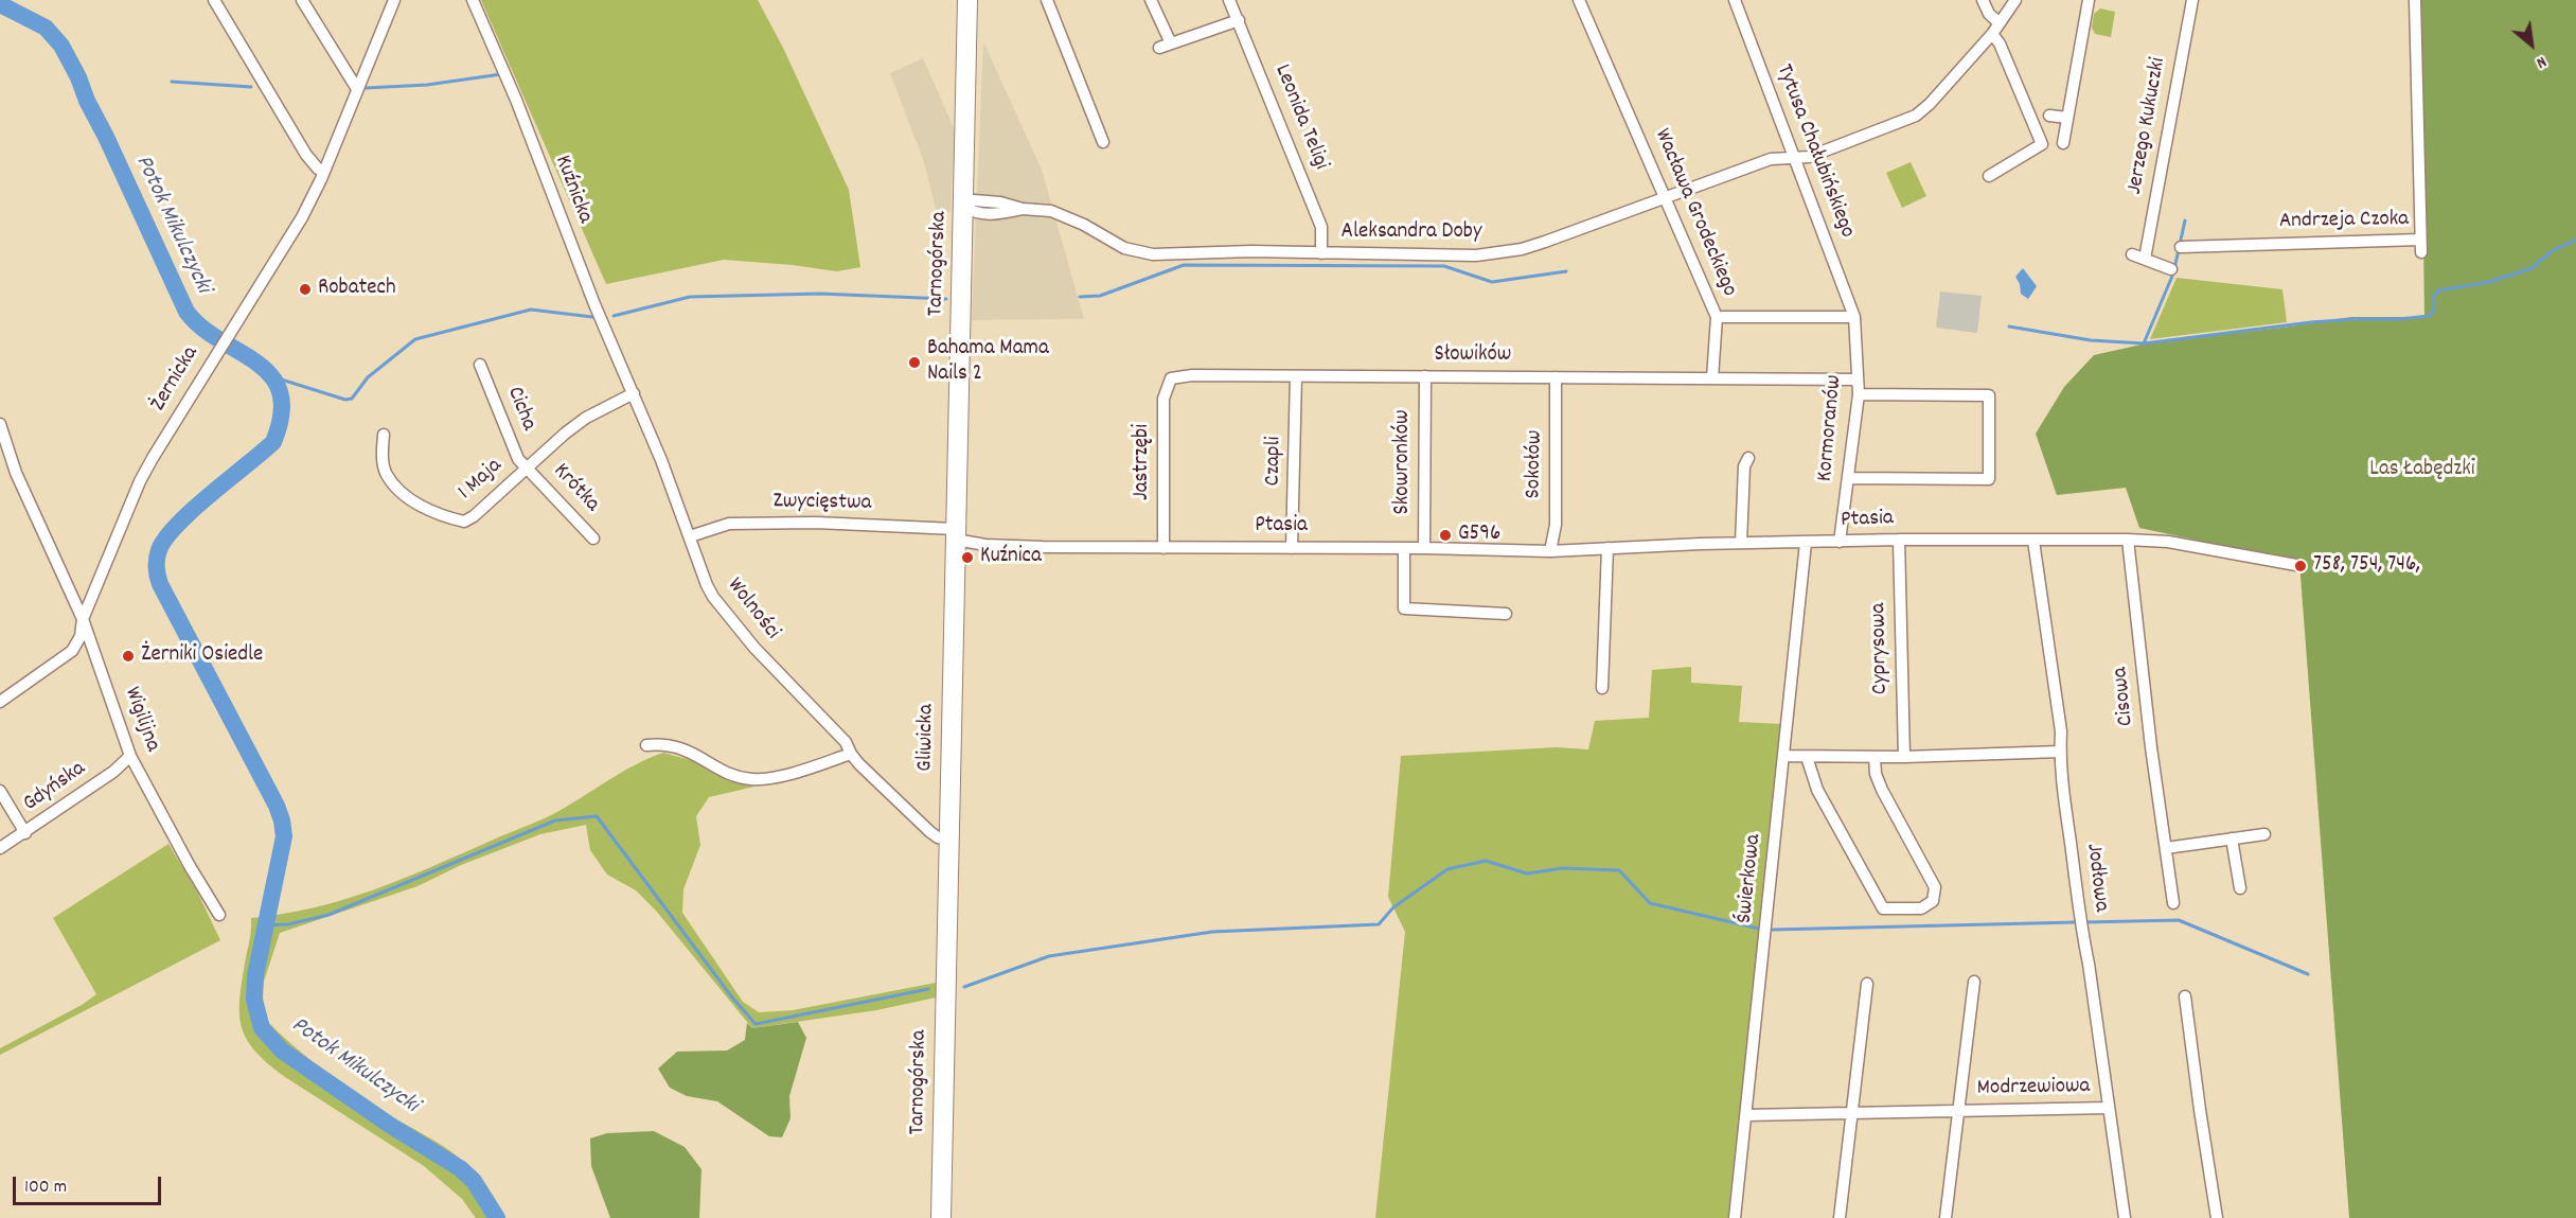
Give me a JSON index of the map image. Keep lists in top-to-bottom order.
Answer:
{
  "streets": {
    "main road": ["Tarnogórska", "Gliwicka"],
    "street": [
      "Leonida Teligi",
      "Jerzego Kukuczki",
      "Tytusa Chałubińskiego",
      "Kuźnicka",
      "Wacława Grodeckiego",
      "Andrzeja Czoka",
      "Aleksandra Doby",
      "Słowików",
      "Żernicka",
      "Cicha",
      "Kormoranów",
      "Czapli",
      "Jastrzębi",
      "Skowronków",
      "Sokołów",
      "1 Maja",
      "Krótka",
      "Zwycięstwa",
      "Ptasia",
      "Wolności",
      "Cyprysowa",
      "Cisowa",
      "Wigilijna",
      "Gdyńska",
      "Jodłowa",
      "Świerkowa",
      "Modrzewiowa"
    ]
  },
  "crossings": [
    ["Leonida Teligi", "Aleksandra Doby"],
    ["Tytusa Chałubińskiego", "Wacława Grodeckiego"],
    ["Tytusa Chałubińskiego", "Aleksandra Doby"],
    ["Tytusa Chałubińskiego", "Kormoranów"],
    ["Kuźnicka", "1 Maja"],
    ["Kuźnicka", "Wolności"],
    ["Wacława Grodeckiego", "Aleksandra Doby"],
    ["Wacława Grodeckiego", "Kormoranów"],
    ["Aleksandra Doby", "Tarnogórska"],
    ["Tarnogórska", "Zwycięstwa"],
    ["Tarnogórska", "Ptasia"],
    ["Tarnogórska", "Gliwicka"],
    ["Słowików", "Kormoranów"],
    ["Słowików", "Czapli"],
    ["Słowików", "Jastrzębi"],
    ["Słowików", "Skowronków"],
    ["Słowików", "Sokołów"],
    ["Żernicka", "Wigilijna"],
    ["Cicha", "1 Maja"],
    ["Cicha", "Krótka"],
    ["Kormoranów", "Ptasia"],
    ["Czapli", "Ptasia"],
    ["Jastrzębi", "Ptasia"],
    ["Skowronków", "Ptasia"],
    ["Sokołów", "Ptasia"],
    ["1 Maja", "Krótka"],
    ["1 Maja", "Wolności"],
    ["Zwycięstwa", "Ptasia"],
    ["Zwycięstwa", "Wolności"],
    ["Zwycięstwa", "Gliwicka"],
    ["Ptasia", "Cyprysowa"],
    ["Ptasia", "Cisowa"],
    ["Ptasia", "Gliwicka"],
    ["Ptasia", "Jodłowa"],
    ["Ptasia", "Świerkowa"],
    ["Wolności", "Gliwicka"],
    ["Wigilijna", "Gdyńska"],
    ["Jodłowa", "Modrzewiowa"],
    ["Świerkowa", "Modrzewiowa"]
  ],
  "water": ["Potok Mikulczycki"],
  "parks": ["Las Łabędzki"],
  "places": [
    "Robatech",
    "Bahama Mama Nails 2",
    "G596",
    "Kuźnica",
    "758, 754, 746,",
    "Żerniki Osiedle"
  ],
  "scale_bar": "100 m",
  "north": "bottom right"
}
